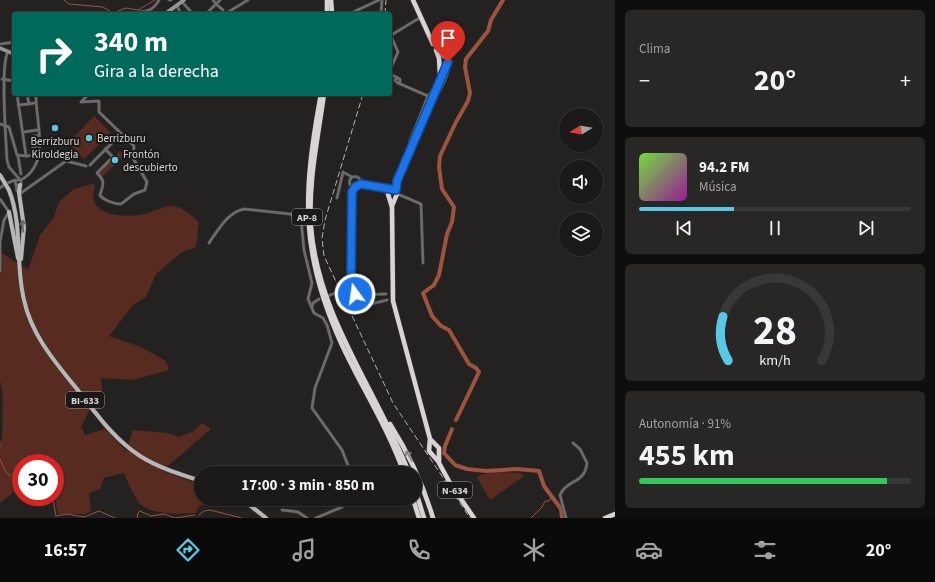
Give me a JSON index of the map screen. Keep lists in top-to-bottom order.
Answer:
{
  "streets": {
    "highway": ["AP-8", "N-634"],
    "main road": ["BI-633"]
  },
  "places": ["Berrizburu Kiroldegia", "Berrizburu", "Frontón descubierto"],
  "north": "left",
  "page": {
    "tile": [
      "Clima",
      ["Autonomía · 91%", "455 km"]
    ],
    "turn": ["340 m", "Gira a la derecha"],
    "heat": ["−", "20°", "+"],
    "song": ["94.2 FM", "Música"],
    "limit": "30",
    "trip": "17:00 · 3 min · 850 m",
    "tabs": ["16:57", "20°"],
    "gauge": ["28", "km/h"]
  }
}
